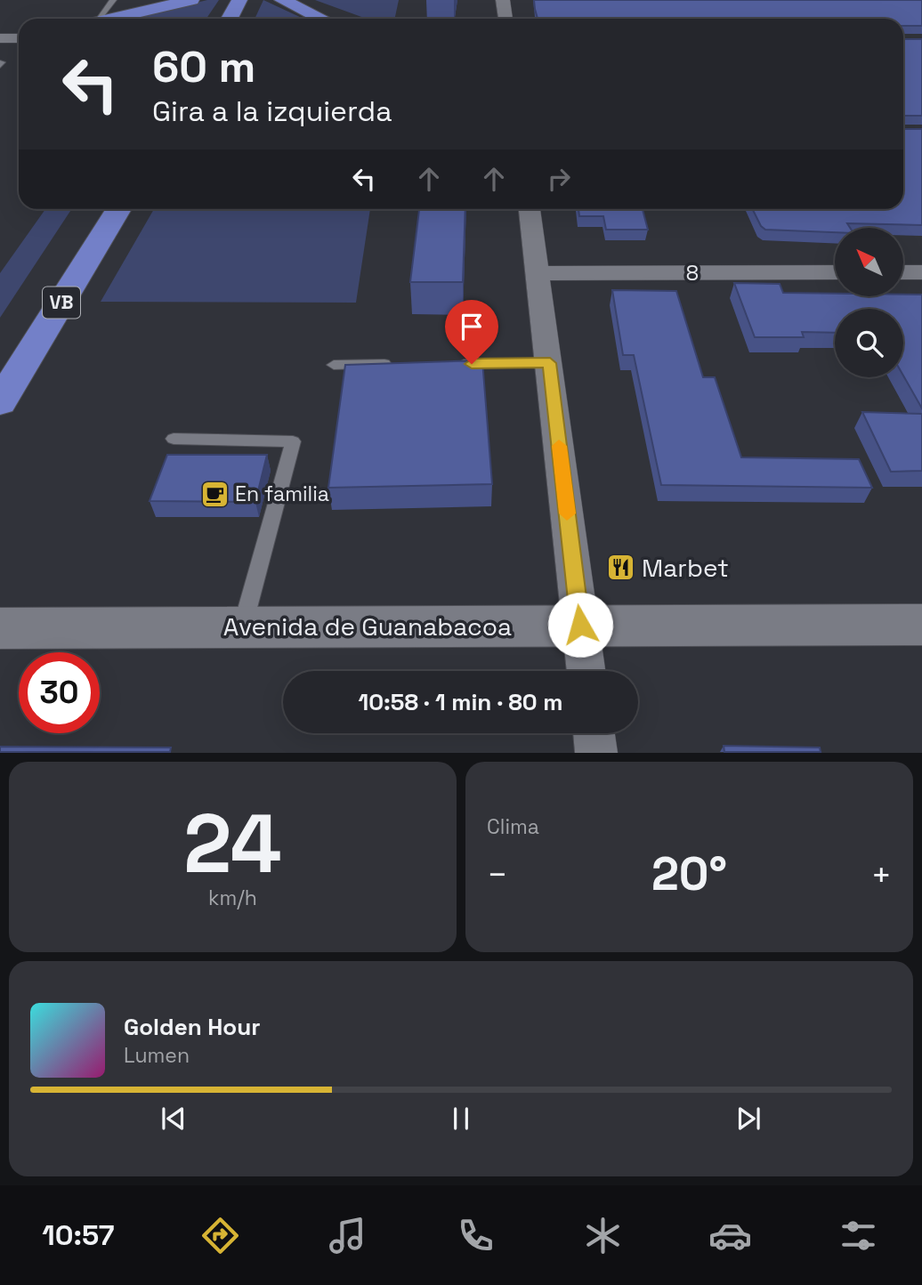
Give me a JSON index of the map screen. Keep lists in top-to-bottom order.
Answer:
{
  "streets": {
    "main road": ["VB"],
    "street": ["8", "Avenida de Guanabacoa"]
  },
  "places": {
    "cafe": ["En familia"],
    "restaurant": ["Marbet"]
  },
  "north": "top left",
  "page": {
    "turn": ["60 m", "Gira a la izquierda"],
    "limit": "30",
    "trip": "10:58 · 1 min · 80 m",
    "tile": [
      ["24", "km/h"],
      "Clima"
    ],
    "heat": ["−", "20°", "+"],
    "song": ["Golden Hour", "Lumen"],
    "tabs": "10:57"
  }
}
